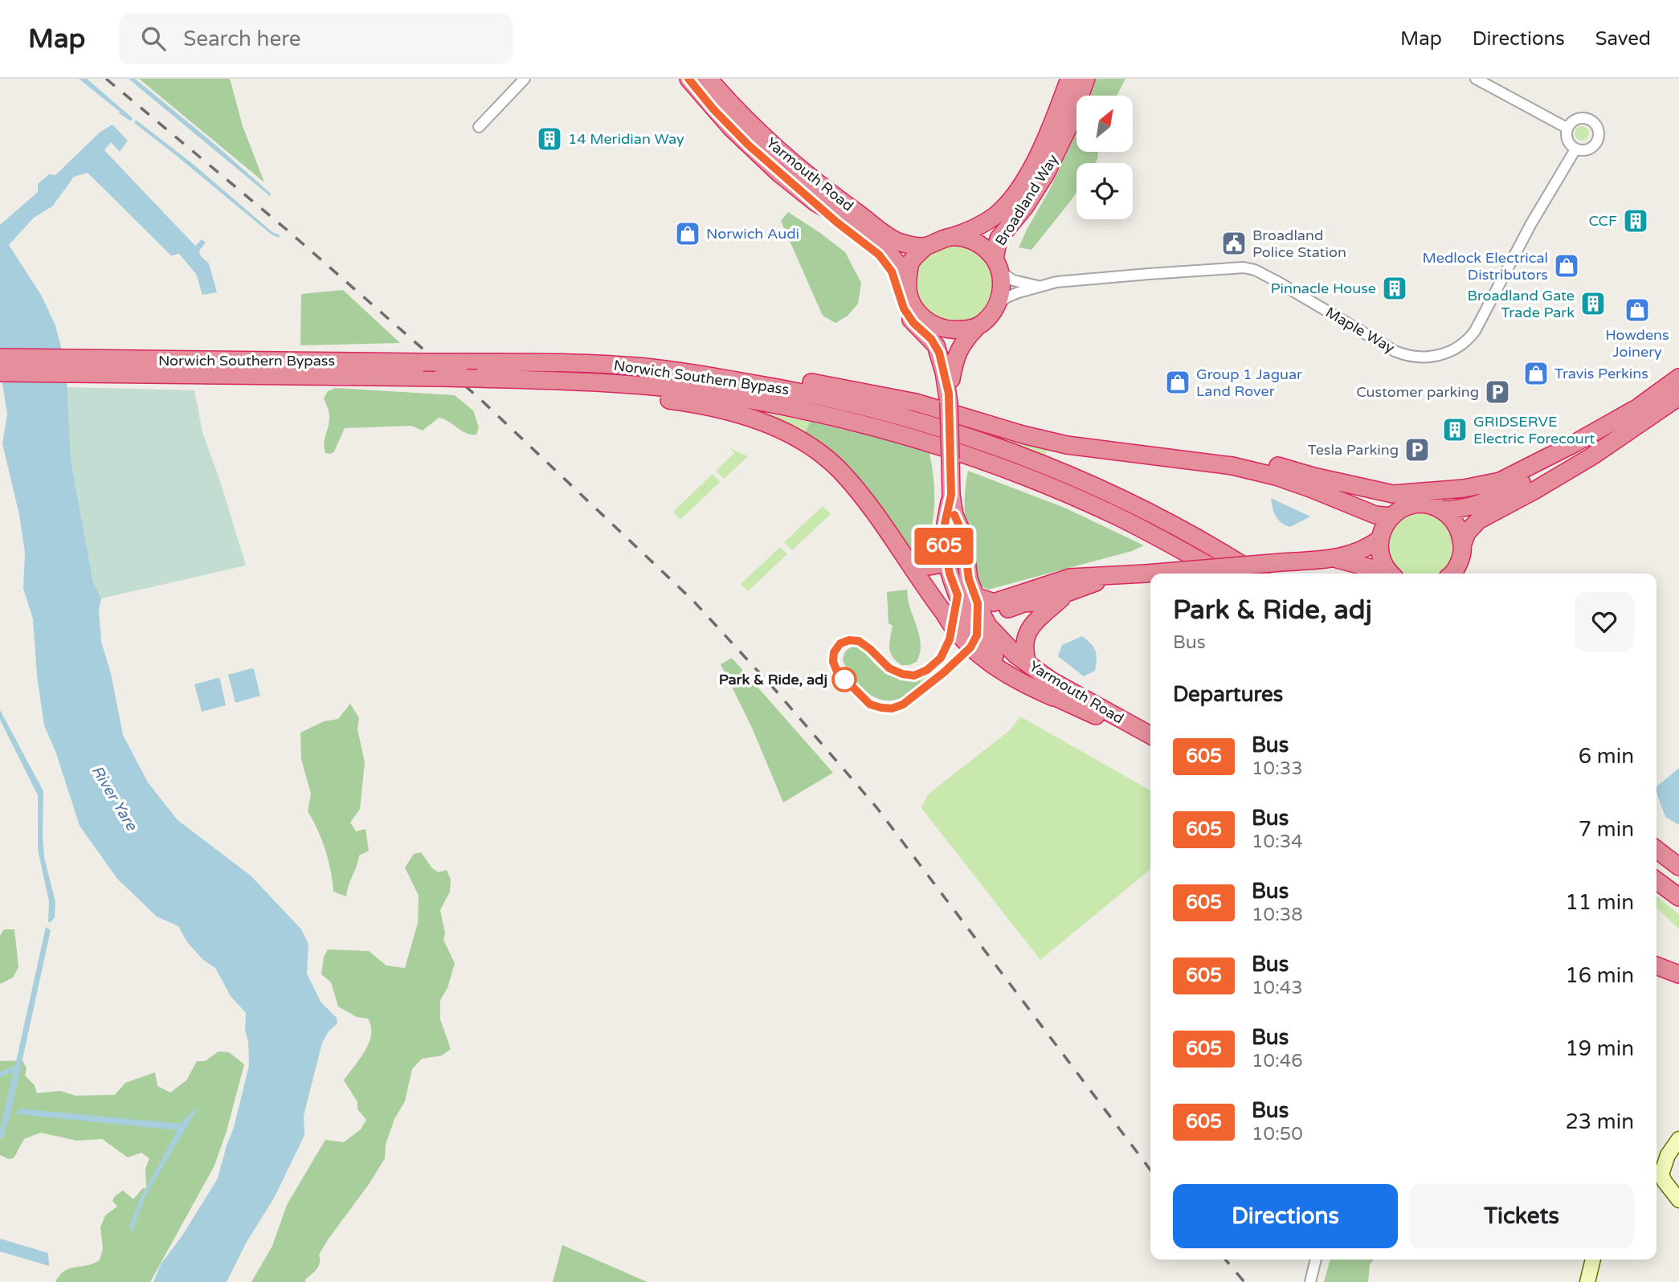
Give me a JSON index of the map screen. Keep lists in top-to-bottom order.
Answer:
{
  "streets": {
    "highway": ["Yarmouth Road", "Broadland Way", "Norwich Southern Bypass"],
    "street": ["Maple Way"]
  },
  "crossings": [
    ["Yarmouth Road", "Broadland Way"],
    ["Yarmouth Road", "Maple Way"],
    ["Broadland Way", "Maple Way"]
  ],
  "water": ["River Yare"],
  "places": {
    "building": [
      "14 Meridian Way",
      "CCF",
      "Pinnacle House",
      "Broadland Gate Trade Park",
      "GRIDSERVE Electric Forecourt"
    ],
    "shop": [
      "Norwich Audi",
      "Medlock Electrical Distributors",
      "Howdens Joinery",
      "Travis Perkins",
      "Group 1 Jaguar Land Rover"
    ],
    "public building": ["Broadland Police Station"],
    "parking": ["Customer parking", "Tesla Parking"],
    "other": ["Park & Ride, adj"]
  },
  "lines": ["bus line 605"],
  "north": "top right",
  "page": {
    "header": "Map",
    "search": "Search here",
    "nav": ["Map", "Directions", "Saved"],
    "on_map": "605",
    "heading": [
      ["Park & Ride, adj", "Bus"],
      "Departures"
    ],
    "list": [
      {
        "mark": "605",
        "name": "Bus",
        "note": "10:33",
        "value": "6 min"
      },
      {
        "mark": "605",
        "name": "Bus",
        "note": "10:34",
        "value": "7 min"
      },
      {
        "mark": "605",
        "name": "Bus",
        "note": "10:38",
        "value": "11 min"
      },
      {
        "mark": "605",
        "name": "Bus",
        "note": "10:43",
        "value": "16 min"
      },
      {
        "mark": "605",
        "name": "Bus",
        "note": "10:46",
        "value": "19 min"
      },
      {
        "mark": "605",
        "name": "Bus",
        "note": "10:50",
        "value": "23 min"
      }
    ],
    "buttons": ["Directions", "Tickets"]
  }
}
